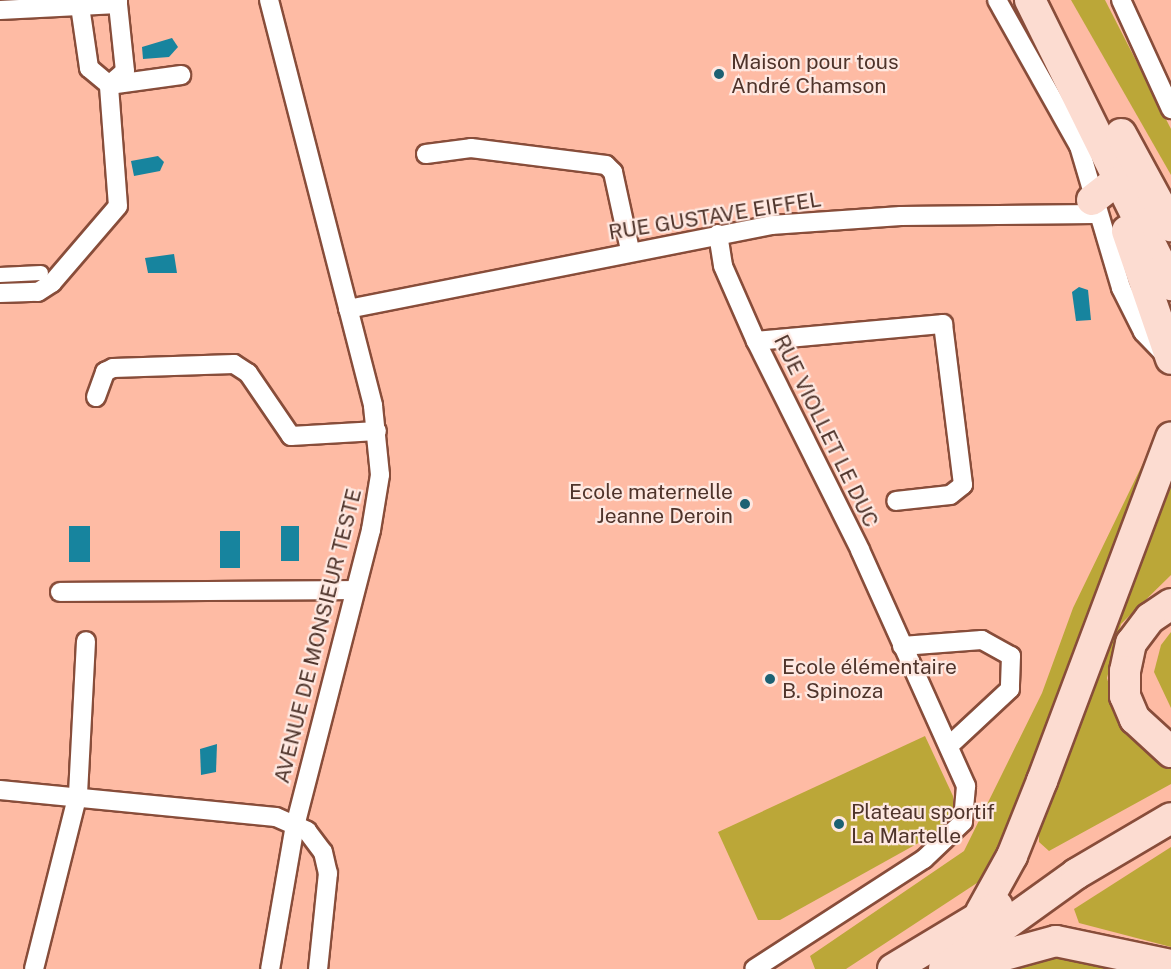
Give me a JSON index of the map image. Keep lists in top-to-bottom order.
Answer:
{
  "streets": {
    "street": ["RUE GUSTAVE EIFFEL", "RUE VIOLLET LE DUC", "AVENUE DE MONSIEUR TESTE"]
  },
  "crossings": [
    ["RUE GUSTAVE EIFFEL", "RUE VIOLLET LE DUC"],
    ["RUE GUSTAVE EIFFEL", "AVENUE DE MONSIEUR TESTE"]
  ],
  "places": [
    "Maison pour tous André Chamson",
    "Ecole maternelle Jeanne Deroin",
    "Ecole élémentaire B. Spinoza",
    "Plateau sportif La Martelle"
  ]
}
